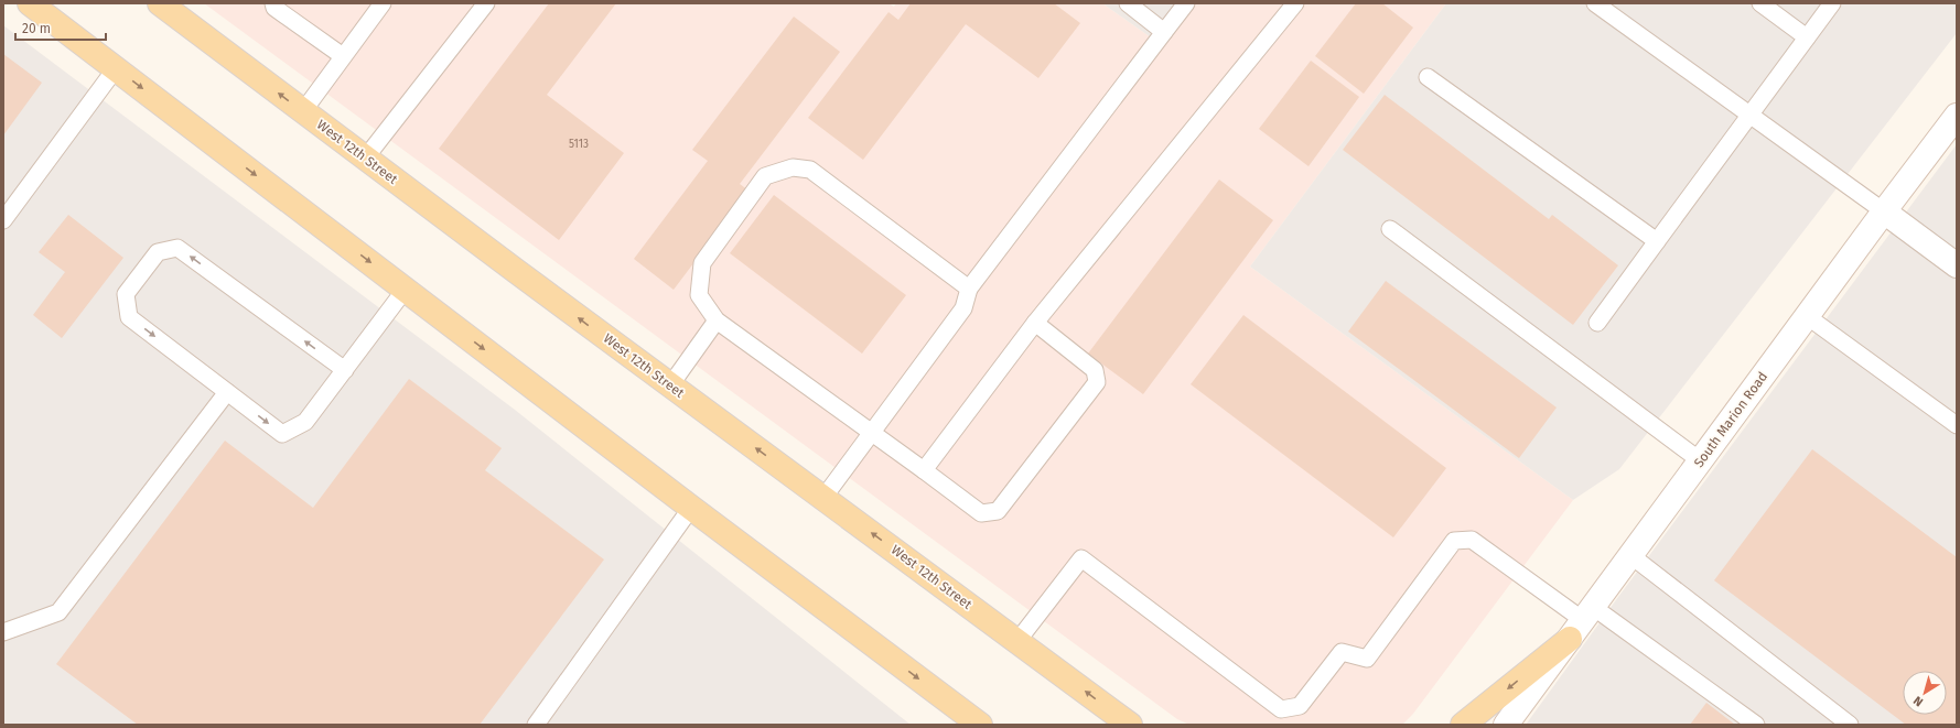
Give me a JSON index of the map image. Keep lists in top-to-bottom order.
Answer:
{
  "streets": {
    "main road": ["West 12th Street", "South Marion Road"]
  },
  "house_numbers": ["5113"],
  "scale_bar": "20 m",
  "north": "bottom left"
}
